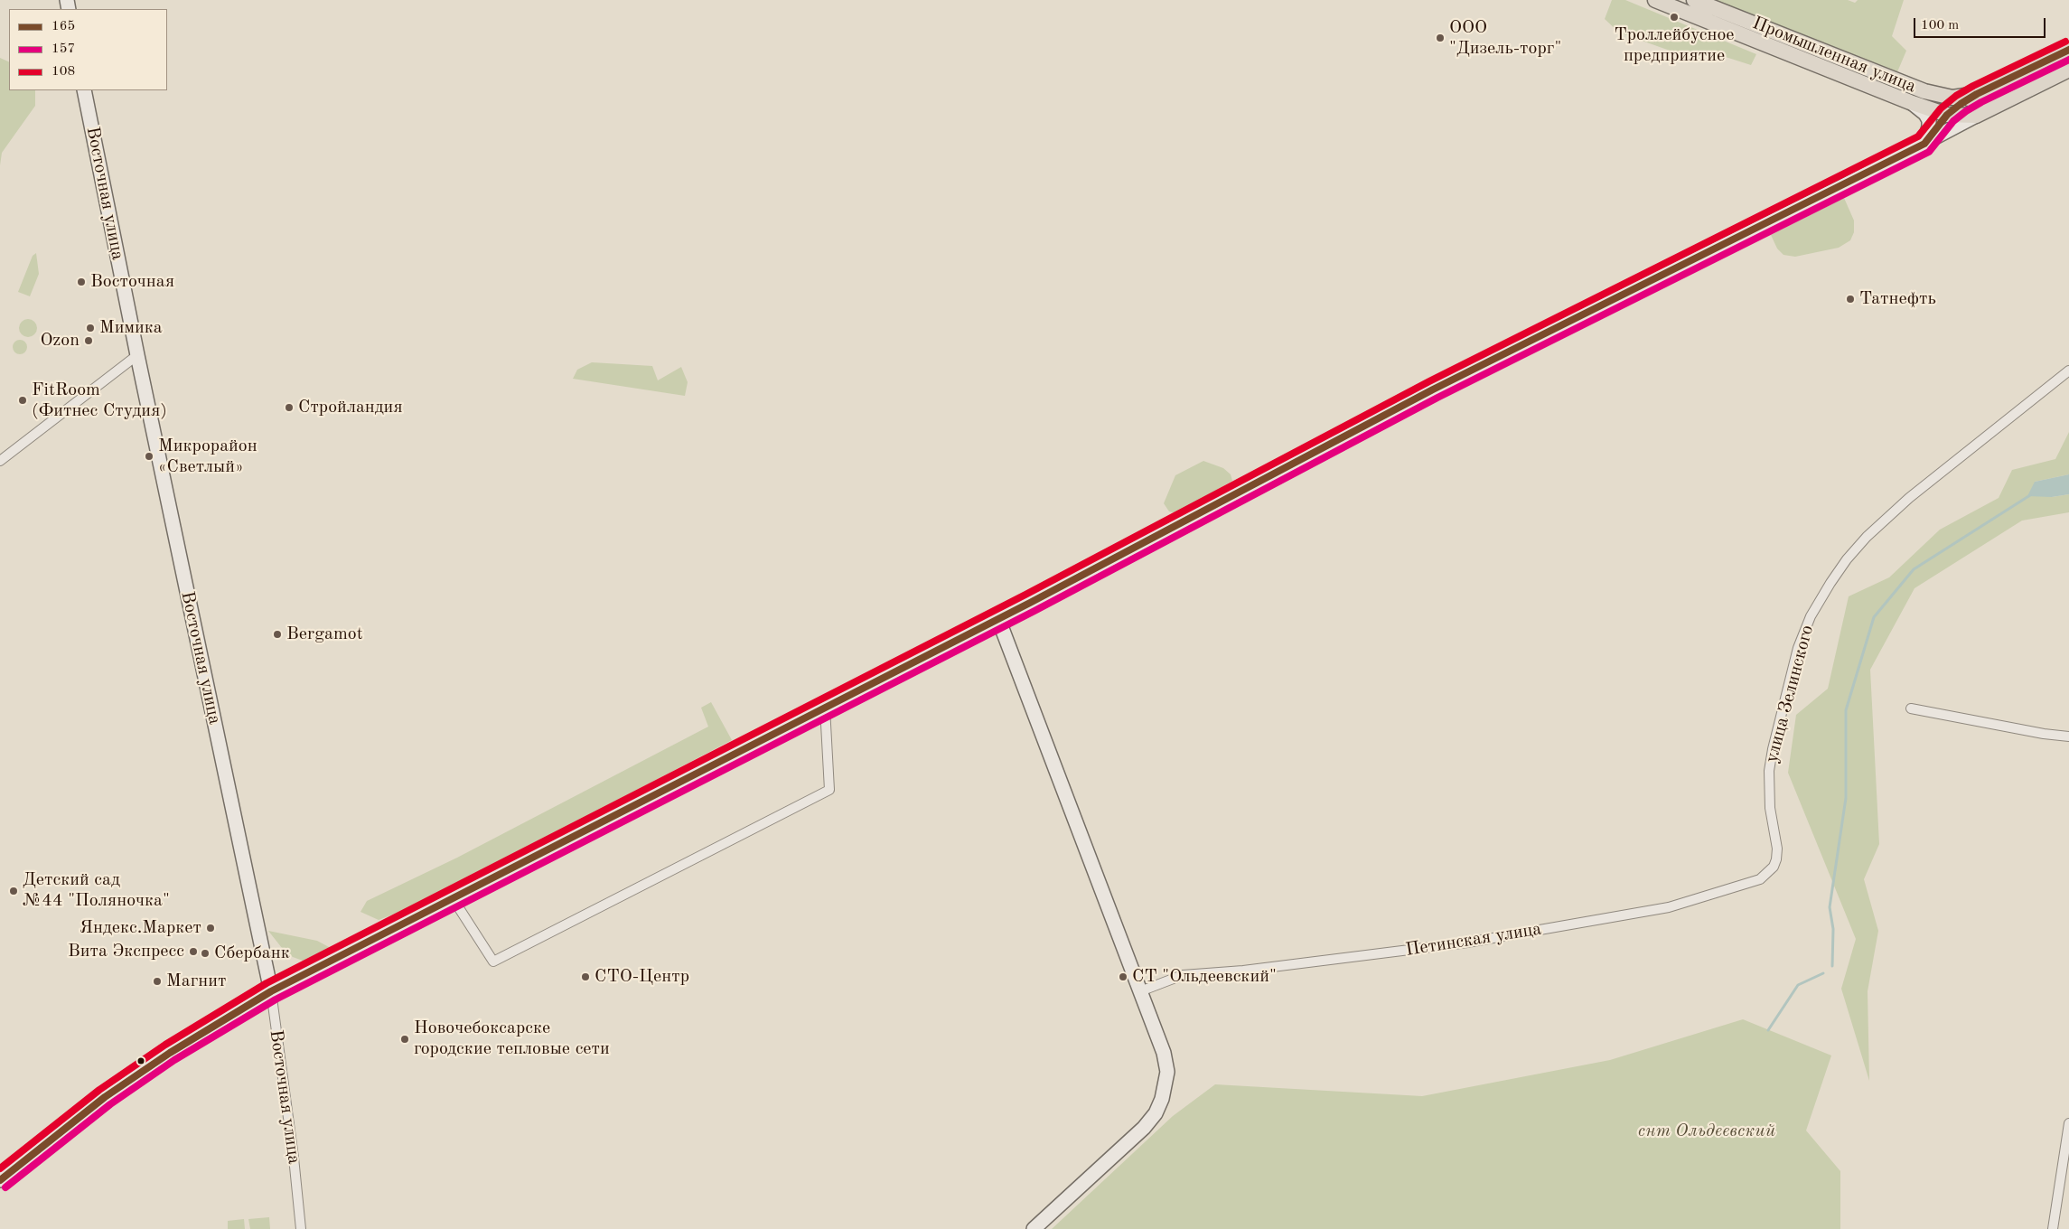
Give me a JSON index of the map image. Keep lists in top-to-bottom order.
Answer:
{
  "streets": {
    "main road": ["Промышленная улица", "Восточная улица"],
    "street": ["улица Зелинского", "Петинская улица"]
  },
  "crossings": [
    ["улица Зелинского", "Петинская улица"]
  ],
  "parks": ["снт Ольдеевский"],
  "places": [
    "Троллейбусное предприятие",
    "ООО \"Дизель-торг\"",
    "Восточная",
    "Татнефть",
    "Мимика",
    "Ozon",
    "FitRoom (Фитнес Студия)",
    "Стройландия",
    "Микрорайон «Светлый»",
    "Bergamot",
    "Детский сад №44 \"Поляночка\"",
    "Яндекс.Маркет",
    "Вита Экспресс",
    "Сбербанк",
    "СТО-Центр",
    "СТ \"Ольдеевский\"",
    "Магнит",
    "Новочебоксарске городские тепловые сети"
  ],
  "lines": ["transit line 108", "transit line 165", "transit line 157"],
  "legend": ["165", "157", "108"],
  "scale_bar": "100 m"
}
